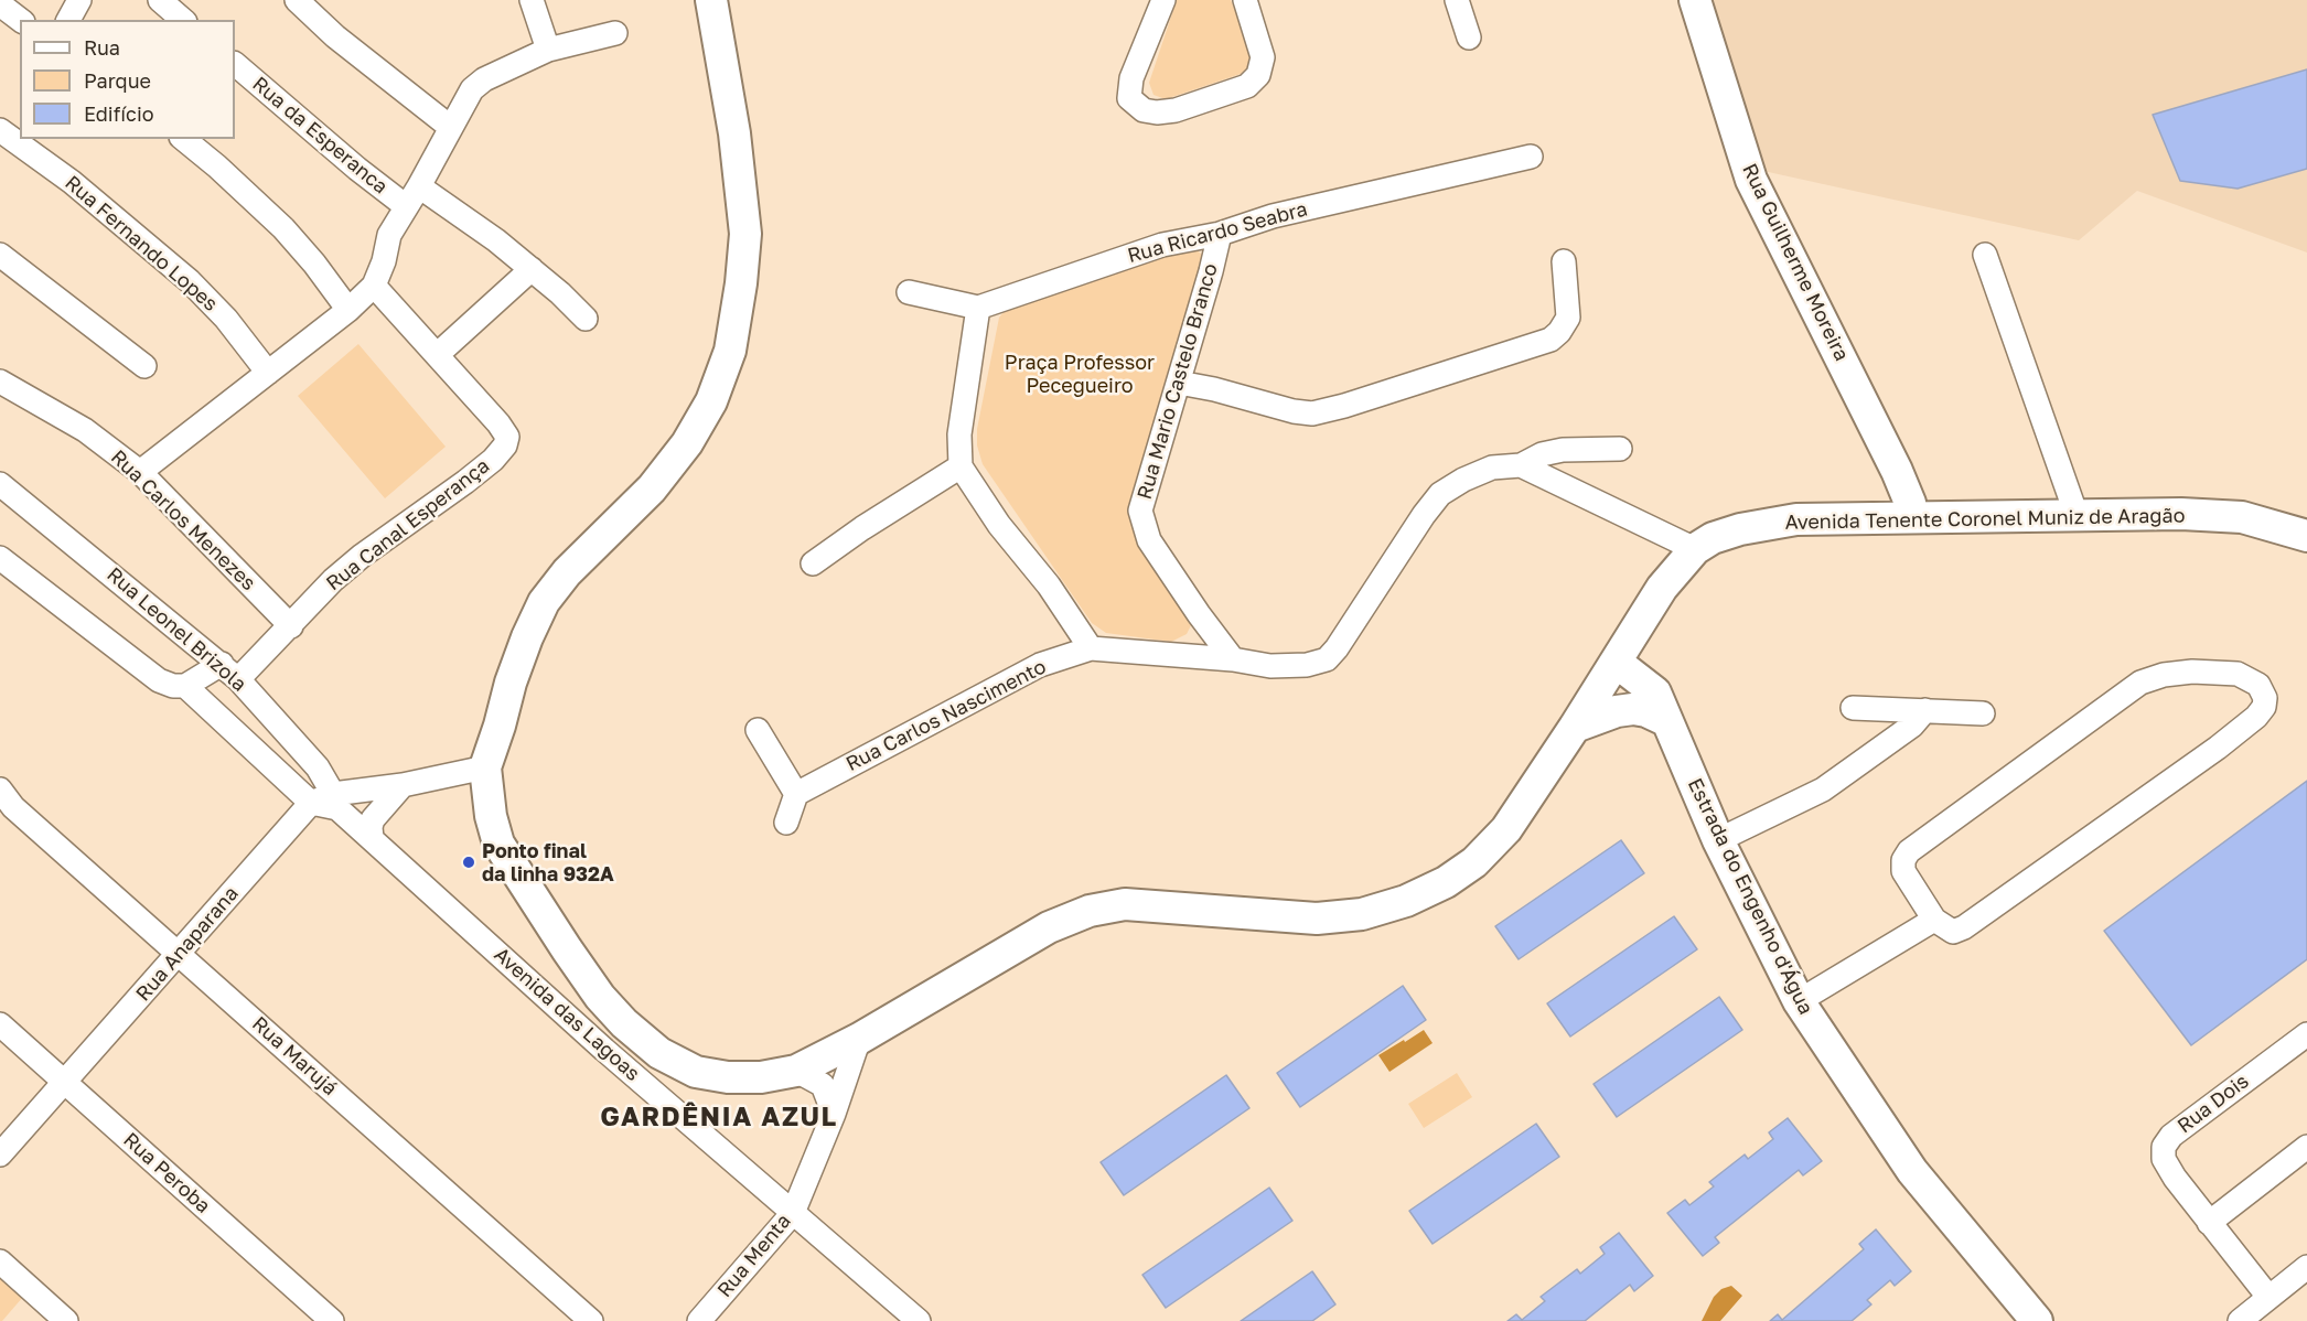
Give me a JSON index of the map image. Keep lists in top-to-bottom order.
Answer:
{
  "streets": {
    "main road": ["Rua Guilherme Moreira", "Avenida Tenente Coronel Muniz de Aragão", "Estrada do Engenho d'Água"],
    "street": [
      "Rua da Esperanca",
      "Rua Ricardo Seabra",
      "Rua Fernando Lopes",
      "Rua Mario Castelo Branco",
      "Rua Carlos Menezes",
      "Rua Canal Esperança",
      "Rua Leonel Brizola",
      "Rua Carlos Nascimento",
      "Rua Anaparana",
      "Avenida das Lagoas",
      "Rua Marujá",
      "Rua Dois",
      "Rua Peroba",
      "Rua Menta"
    ]
  },
  "crossings": [
    ["Rua Ricardo Seabra", "Rua Mario Castelo Branco"],
    ["Rua Guilherme Moreira", "Avenida Tenente Coronel Muniz de Aragão"],
    ["Rua Mario Castelo Branco", "Rua Carlos Nascimento"],
    ["Avenida Tenente Coronel Muniz de Aragão", "Estrada do Engenho d'Água"],
    ["Avenida Tenente Coronel Muniz de Aragão", "Rua Menta"],
    ["Rua Carlos Menezes", "Rua Canal Esperança"],
    ["Rua Canal Esperança", "Rua Leonel Brizola"],
    ["Rua Leonel Brizola", "Avenida das Lagoas"],
    ["Rua Anaparana", "Avenida das Lagoas"],
    ["Rua Anaparana", "Rua Marujá"],
    ["Rua Anaparana", "Rua Peroba"],
    ["Avenida das Lagoas", "Rua Menta"]
  ],
  "districts": ["GARDÊNIA AZUL"],
  "parks": ["Praça Professor Pecegueiro"],
  "places": ["Ponto final da linha 932A"],
  "legend": ["Rua", "Parque", "Edifício"]
}
